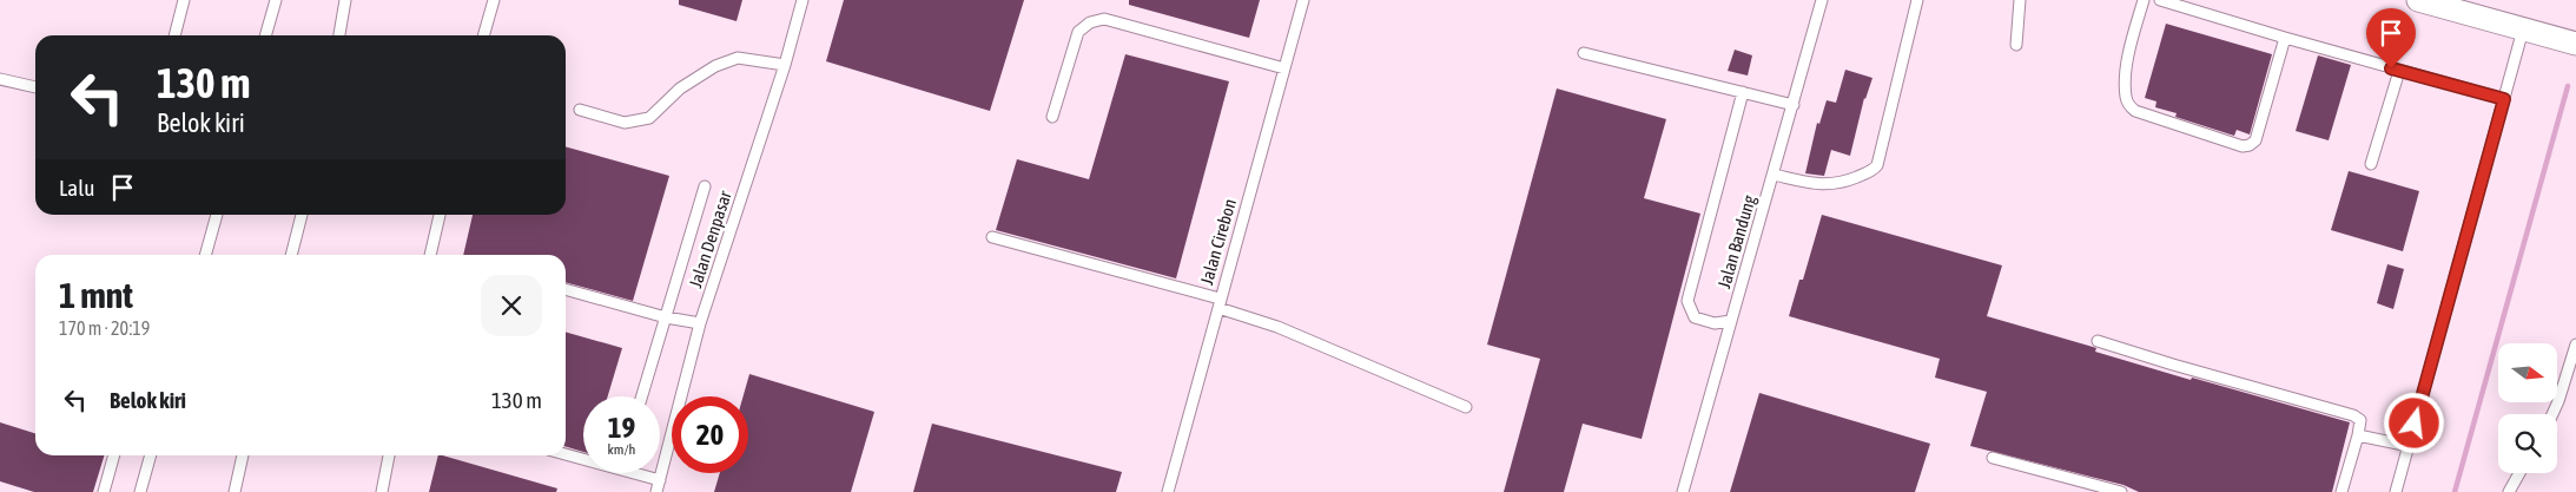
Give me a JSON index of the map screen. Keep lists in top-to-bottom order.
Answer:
{
  "streets": {
    "lane": ["Jalan Denpasar", "Jalan Cirebon", "Jalan Bandung"]
  },
  "north": "right",
  "page": {
    "turn": ["130 m", "Belok kiri"],
    "then": "Lalu",
    "heading": ["1 mnt", "170 m · 20:19"],
    "list": [
      {
        "name": "Belok kiri",
        "value": "130 m"
      }
    ],
    "speed": "19 km/h",
    "limit": "20"
  }
}
